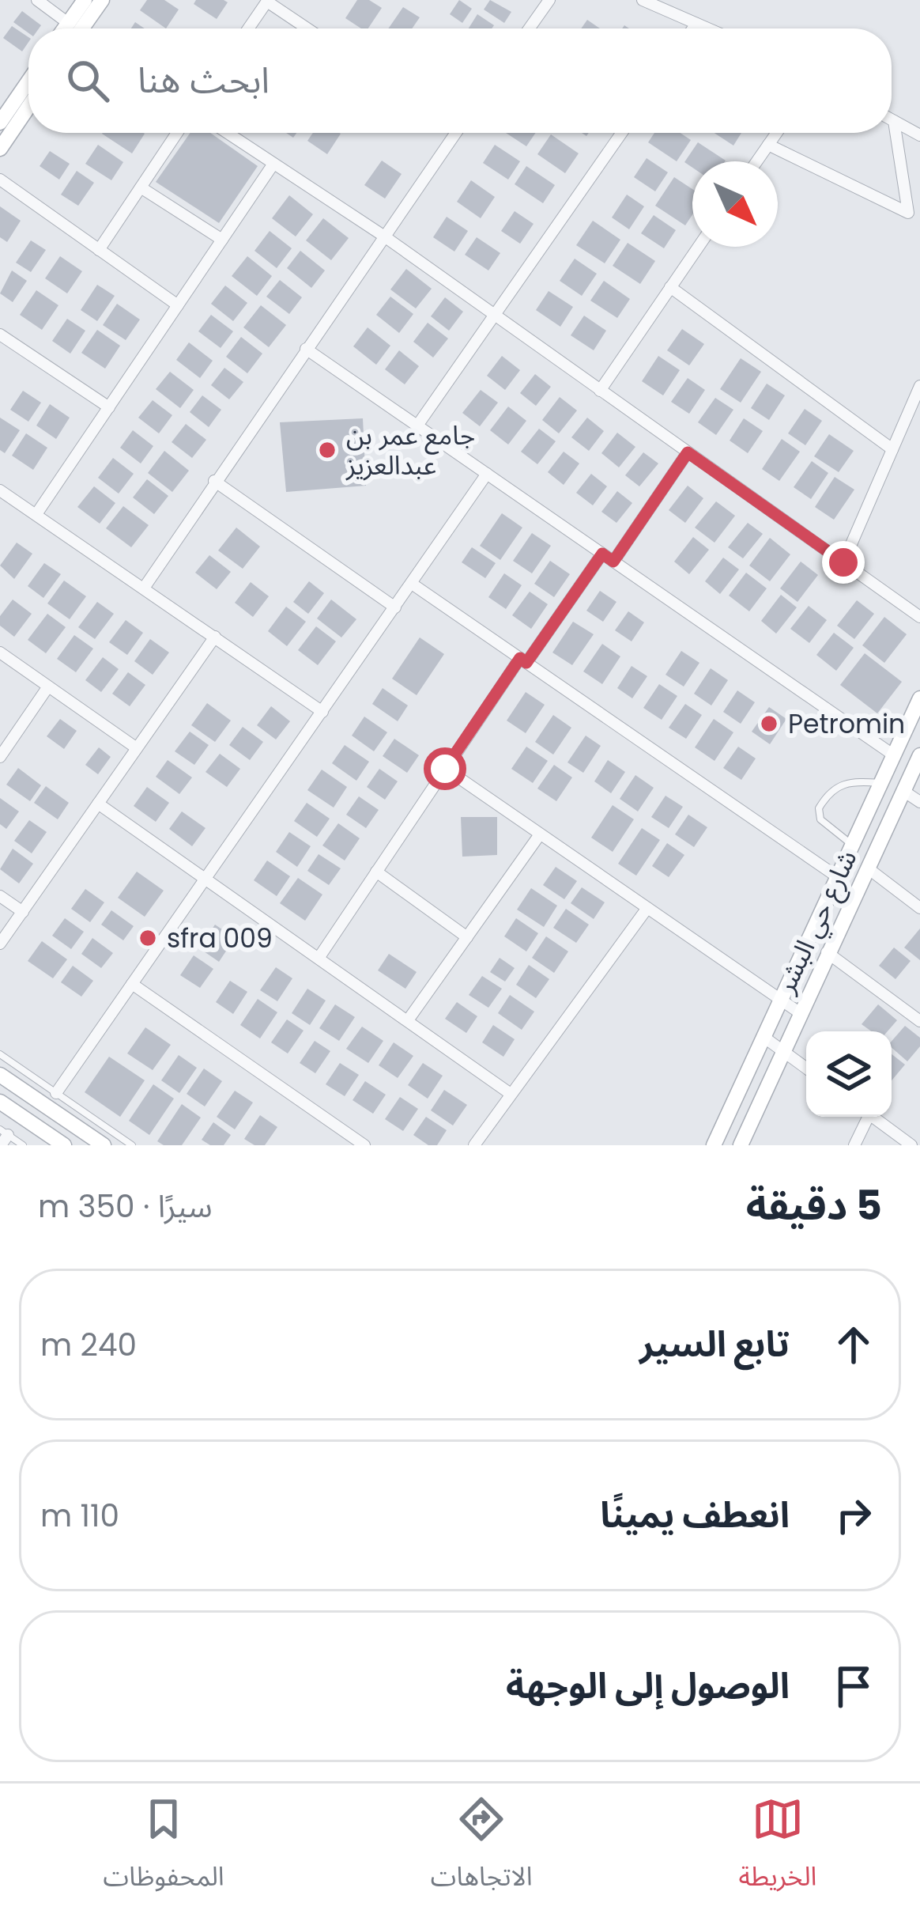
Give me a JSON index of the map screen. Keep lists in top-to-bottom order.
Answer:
{
  "streets": {
    "street": ["شارع حي البشر"]
  },
  "places": ["جامع عمر بن عبدالعزيز", "Petromin", "sfra 009"],
  "north": "bottom right",
  "page": {
    "search": "ابحث هنا",
    "heading": ["5 دقيقة", "سيرًا · 350 m"],
    "list": [
      ["تابع السير", "240 m"],
      ["انعطف يمينًا", "110 m"],
      "الوصول إلى الوجهة"
    ],
    "nav": ["الخريطة", "الاتجاهات", "المحفوظات"]
  }
}
